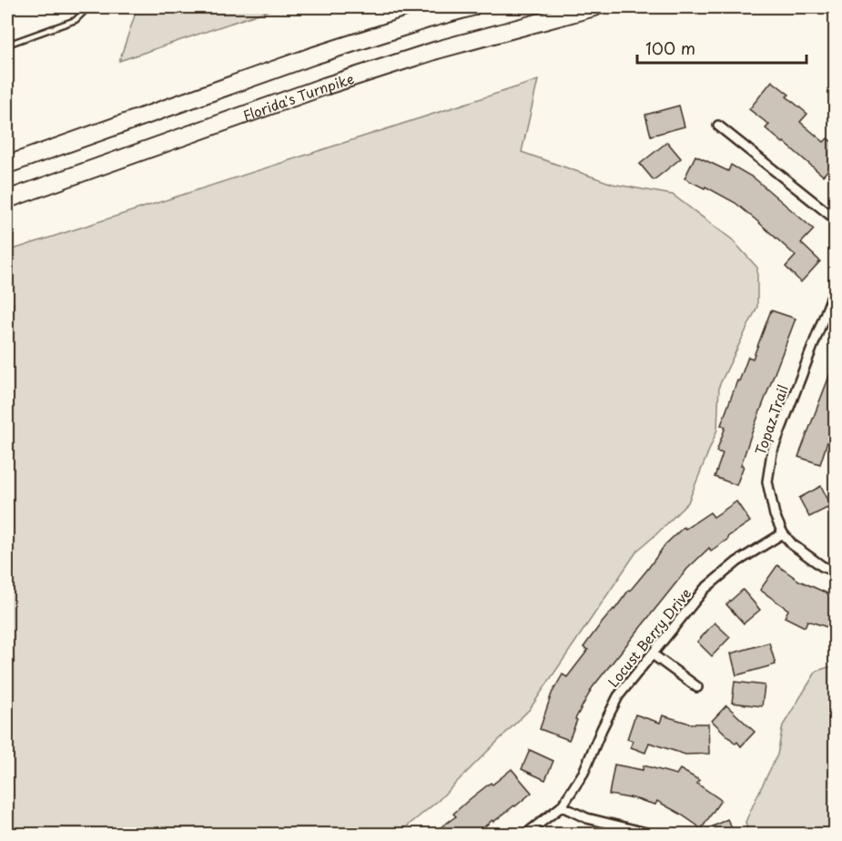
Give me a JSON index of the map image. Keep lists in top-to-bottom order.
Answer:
{
  "streets": {
    "highway": ["Florida's Turnpike"],
    "street": ["Topaz Trail", "Locust Berry Drive"]
  },
  "crossings": [
    ["Topaz Trail", "Locust Berry Drive"]
  ],
  "scale_bar": "100 m"
}
